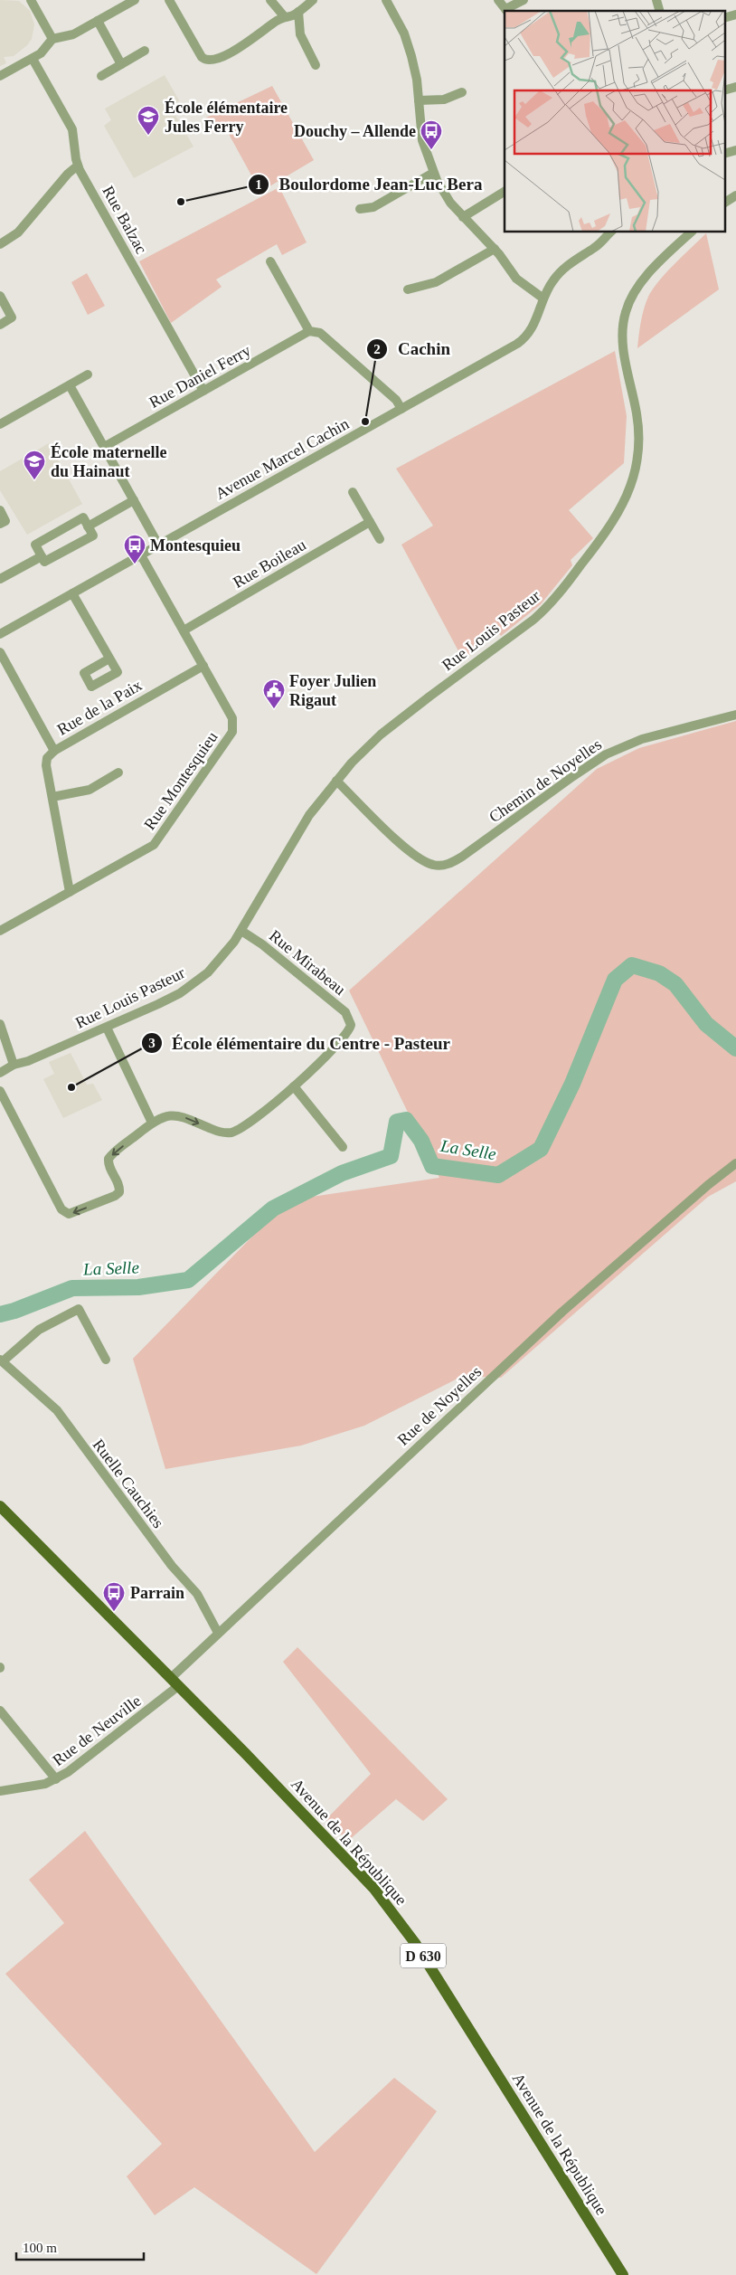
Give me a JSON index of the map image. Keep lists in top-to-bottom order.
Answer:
{
  "streets": {
    "main road": ["Avenue de la République", "D 630"],
    "street": [
      "Rue Balzac",
      "Rue Daniel Ferry",
      "Avenue Marcel Cachin",
      "Rue Boileau",
      "Rue Louis Pasteur",
      "Rue de la Paix",
      "Rue Montesquieu",
      "Chemin de Noyelles",
      "Rue Mirabeau",
      "Rue de Noyelles",
      "Ruelle Cauchies",
      "Rue de Neuville"
    ]
  },
  "crossings": [
    ["Rue Balzac", "Rue Daniel Ferry"],
    ["Avenue Marcel Cachin", "Rue Montesquieu"],
    ["Rue Boileau", "Rue Montesquieu"],
    ["Rue Louis Pasteur", "Chemin de Noyelles"],
    ["Rue Louis Pasteur", "Rue Mirabeau"],
    ["Rue de la Paix", "Rue Montesquieu"],
    ["Rue de Noyelles", "Ruelle Cauchies"],
    ["Rue de Noyelles", "Rue de Neuville"],
    ["Rue de Noyelles", "Avenue de la République"],
    ["Rue de Neuville", "Avenue de la République"]
  ],
  "water": ["La Selle"],
  "places": {
    "school or university": ["École élémentaire Jules Ferry", "École maternelle du Hainaut"],
    "bus stop": ["Douchy – Allende", "Montesquieu", "Parrain"],
    "other": ["Boulordome Jean-Luc Bera", "Cachin", "École élémentaire du Centre - Pasteur"],
    "public building": ["Foyer Julien Rigaut"]
  },
  "scale_bar": "100 m"
}
